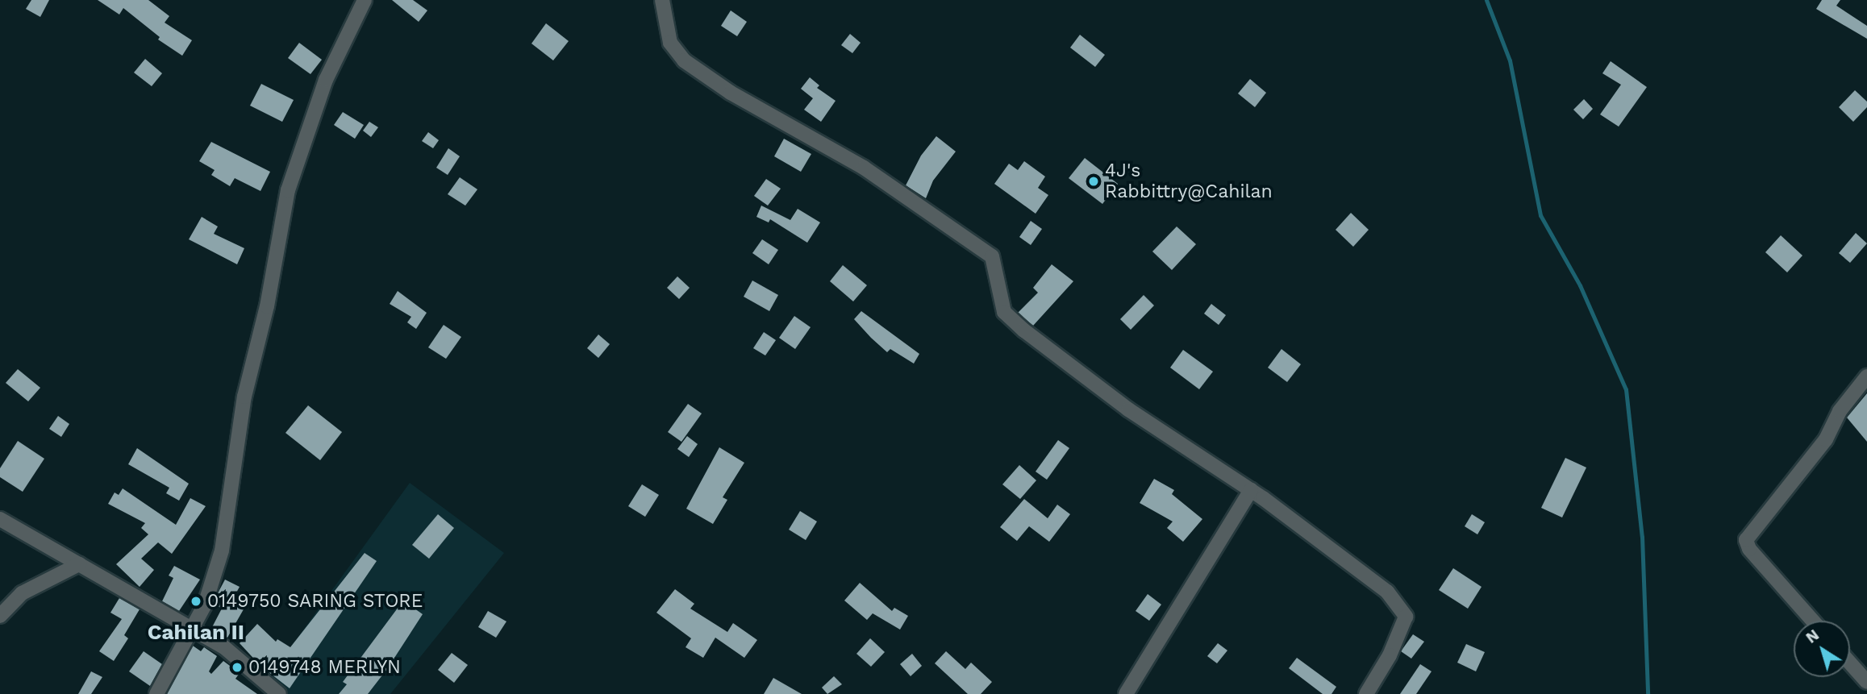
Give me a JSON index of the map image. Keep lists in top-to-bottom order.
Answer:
{
  "districts": ["Cahilan II"],
  "places": ["4J's Rabbittry@Cahilan", "0149750 SARING STORE", "0149748 MERLYN"],
  "north": "top left"
}
